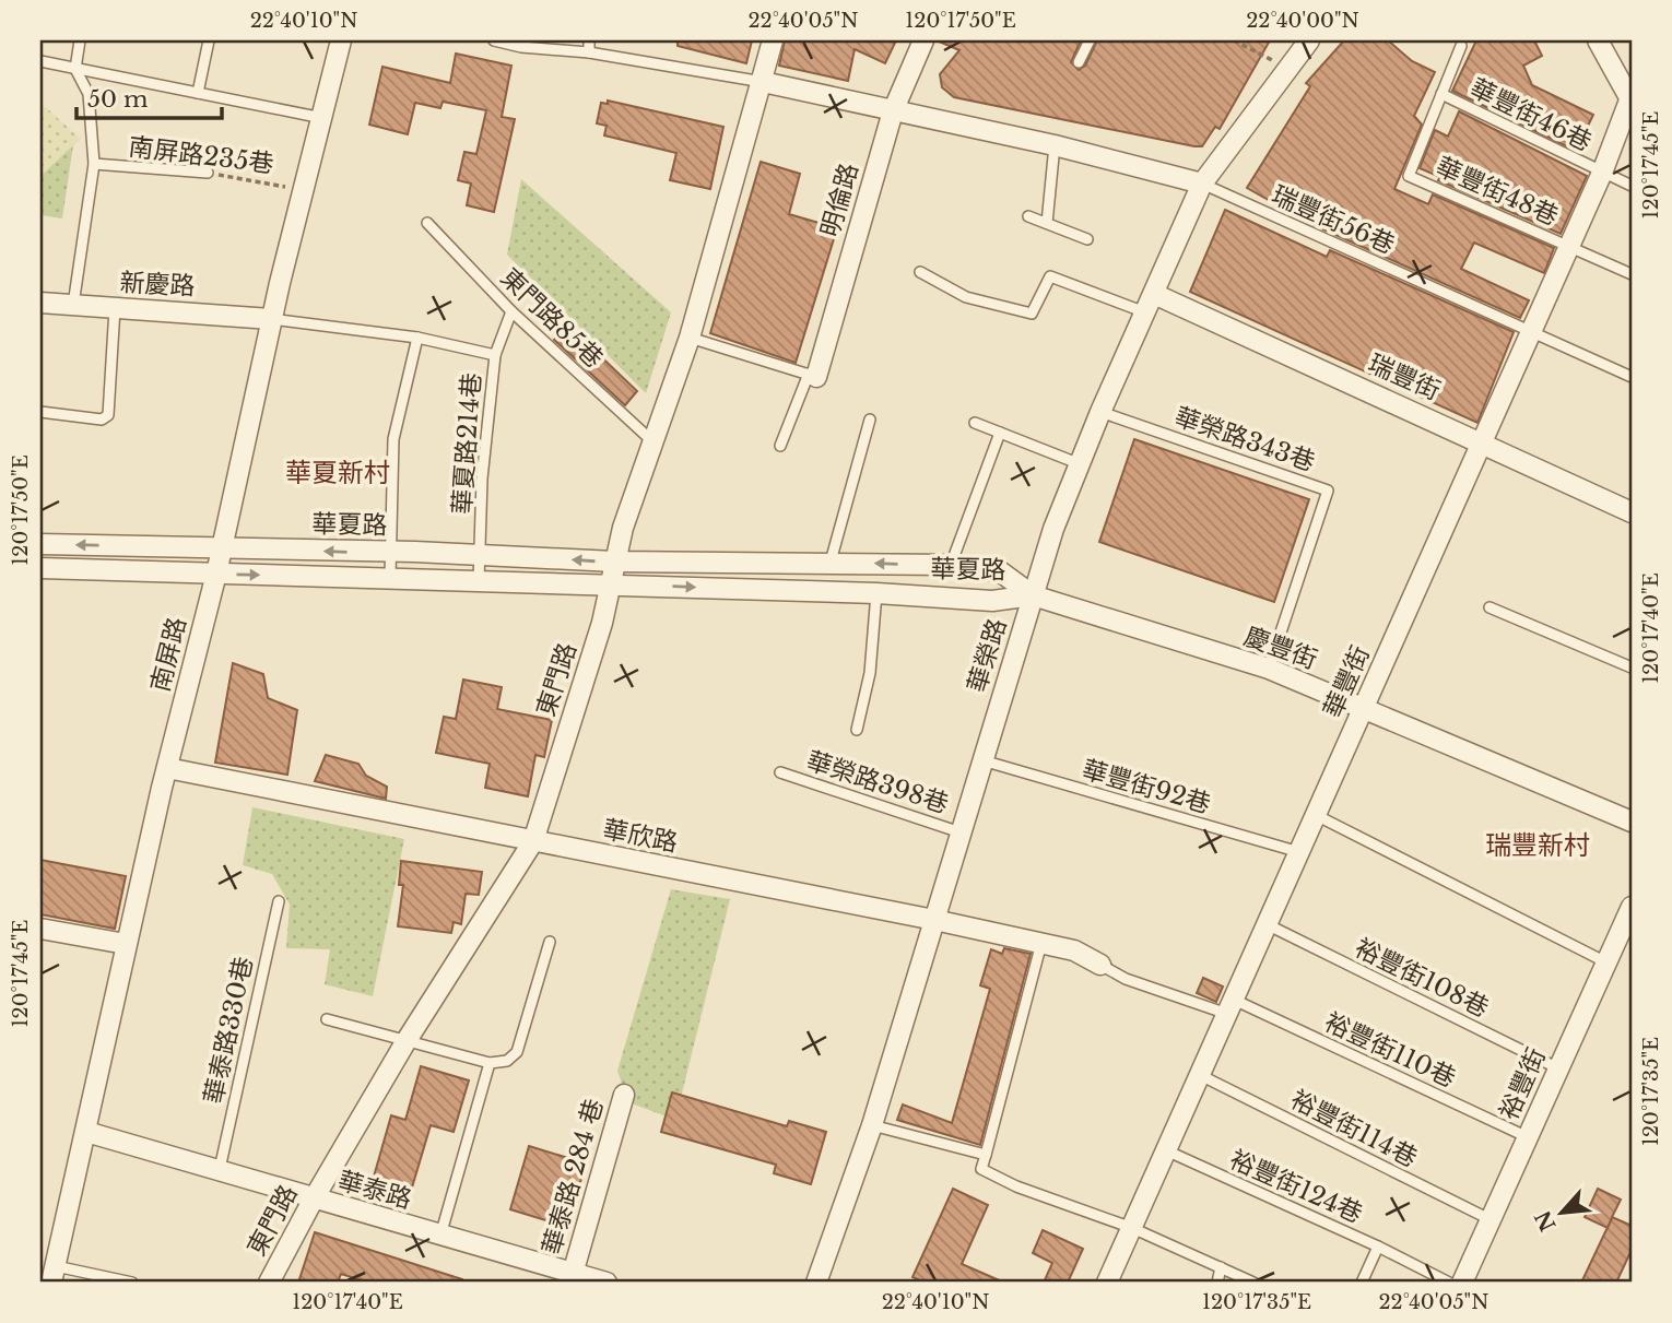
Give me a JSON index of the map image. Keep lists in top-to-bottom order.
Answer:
{
  "streets": {
    "street": [
      "明倫路",
      "新慶路",
      "瑞豐街",
      "華夏路",
      "慶豐街",
      "南屏路",
      "華榮路",
      "東門路",
      "華豐街",
      "華欣路",
      "裕豐街",
      "華泰路 284 巷",
      "華泰路"
    ],
    "lane": [
      "華豐街46巷",
      "南屏路235巷",
      "華豐街48巷",
      "瑞豐街56巷",
      "東門路85巷",
      "華榮路343巷",
      "華夏路214巷",
      "華榮路398巷",
      "華豐街92巷",
      "裕豐街108巷",
      "華泰路330巷",
      "裕豐街110巷",
      "裕豐街114巷",
      "裕豐街124巷"
    ]
  },
  "crossings": [
    ["華豐街46巷", "華豐街48巷"],
    ["華豐街46巷", "華豐街"],
    ["南屏路235巷", "南屏路"],
    ["華豐街48巷", "華豐街"],
    ["瑞豐街56巷", "華榮路"],
    ["瑞豐街56巷", "華豐街"],
    ["新慶路", "南屏路"],
    ["東門路85巷", "華夏路214巷"],
    ["東門路85巷", "東門路"],
    ["瑞豐街", "華榮路"],
    ["瑞豐街", "華豐街"],
    ["華榮路343巷", "慶豐街"],
    ["華榮路343巷", "華榮路"],
    ["華夏路214巷", "華夏路"],
    ["華夏路", "慶豐街"],
    ["華夏路", "南屏路"],
    ["華夏路", "華榮路"],
    ["華夏路", "東門路"],
    ["慶豐街", "華榮路"],
    ["慶豐街", "華豐街"],
    ["南屏路", "華欣路"],
    ["南屏路", "華泰路"],
    ["華榮路", "華榮路398巷"],
    ["華榮路", "華豐街92巷"],
    ["華榮路", "華欣路"],
    ["東門路", "華欣路"],
    ["東門路", "華泰路"],
    ["華豐街", "華豐街92巷"],
    ["華豐街", "裕豐街108巷"],
    ["華豐街", "裕豐街110巷"],
    ["華豐街", "裕豐街114巷"],
    ["華豐街", "裕豐街124巷"],
    ["華欣路", "裕豐街110巷"],
    ["裕豐街108巷", "裕豐街"],
    ["華泰路330巷", "華泰路"],
    ["裕豐街110巷", "裕豐街"],
    ["裕豐街", "裕豐街114巷"],
    ["華泰路 284 巷", "華泰路"]
  ],
  "districts": ["華夏新村", "瑞豐新村"],
  "scale_bar": "50 m",
  "north": "bottom left",
  "coordinates": [
    "22°40'10\"N",
    "22°40'05\"N",
    "120°17'50\"E",
    "22°40'00\"N",
    "120°17'45\"E",
    "120°17'40\"E",
    "120°17'35\"E"
  ]
}
